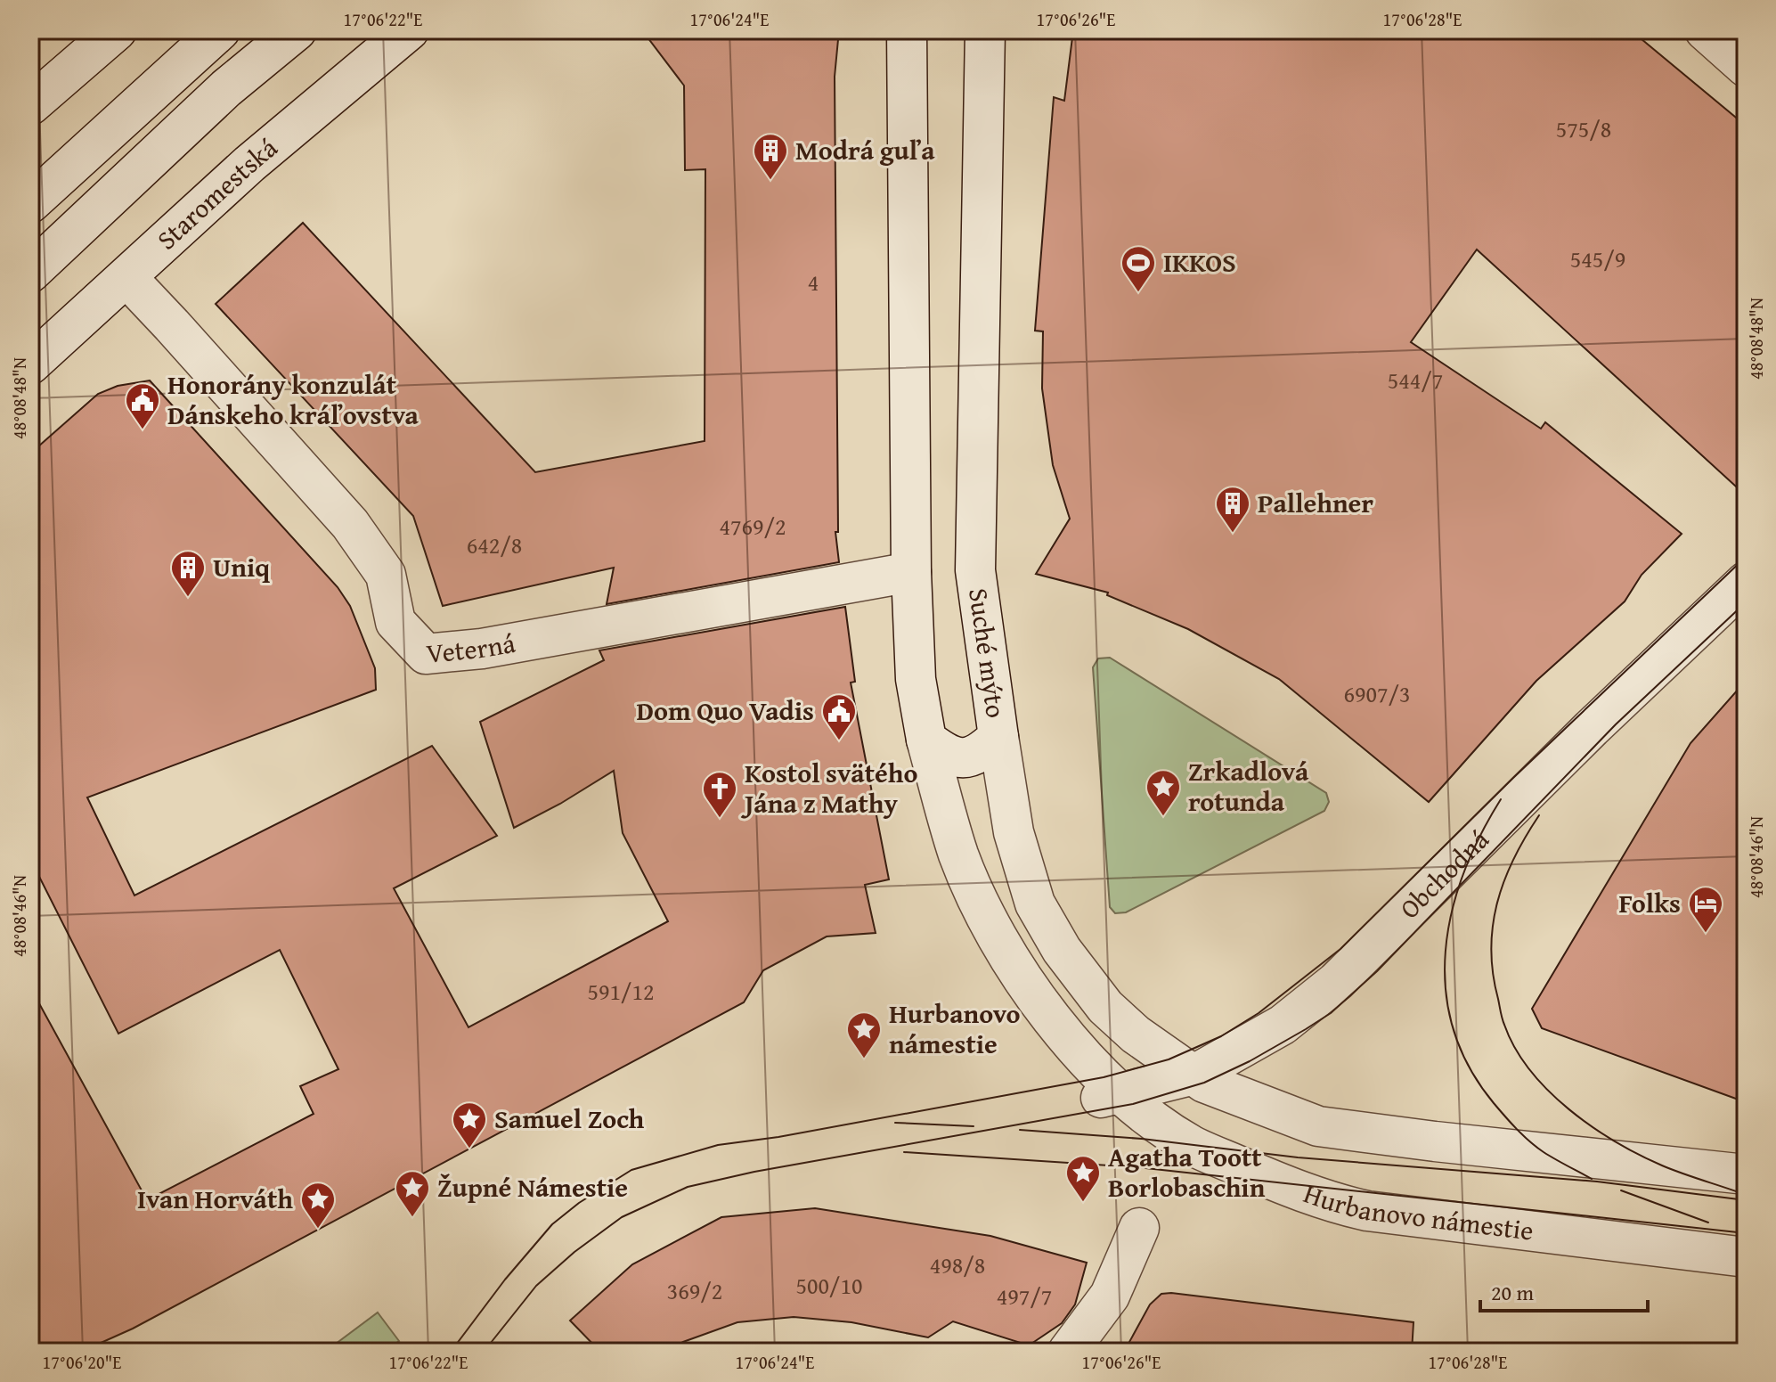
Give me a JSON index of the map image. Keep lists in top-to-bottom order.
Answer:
{
  "streets": {
    "street": [
      "Staromestská",
      "Veterná",
      "Suché mýto",
      "Obchodná",
      "Hurbanovo námestie"
    ]
  },
  "crossings": [
    ["Staromestská", "Veterná"],
    ["Suché mýto", "Hurbanovo námestie"],
    ["Obchodná", "Hurbanovo námestie"]
  ],
  "places": {
    "building": ["Modrá guľa", "Pallehner", "Uniq"],
    "sports": ["IKKOS"],
    "public building": ["Honorány konzulát Dánskeho kráľovstva", "Dom Quo Vadis"],
    "place": [
      "Zrkadlová rotunda",
      "Hurbanovo námestie",
      "Samuel Zoch",
      "Agatha Toott Borlobaschin",
      "Župné Námestie",
      "Ivan Horváth"
    ],
    "church": ["Kostol svätého Jána z Mathy"],
    "hotel": ["Folks"]
  },
  "house_numbers": [
    "575/8",
    "545/9",
    "4",
    "544/7",
    "4769/2",
    "642/8",
    "6907/3",
    "591/12",
    "498/8",
    "500/10",
    "369/2",
    "497/7"
  ],
  "scale_bar": "20 m",
  "coordinates": [
    "17°06'22\"E",
    "17°06'24\"E",
    "17°06'26\"E",
    "17°06'28\"E",
    "48°08'48\"N",
    "48°08'46\"N",
    "17°06'20\"E"
  ]
}
